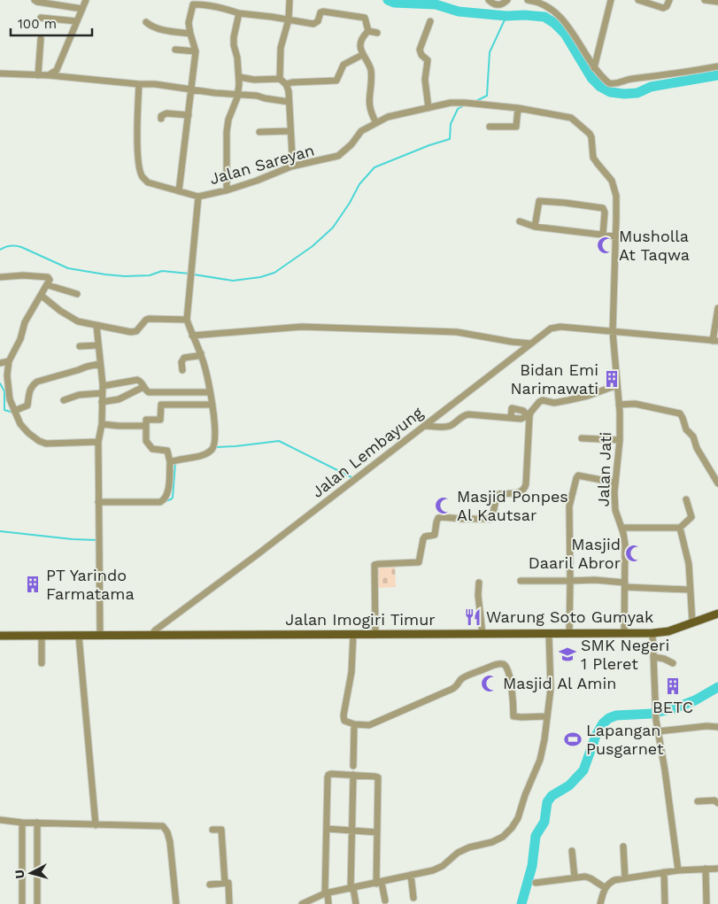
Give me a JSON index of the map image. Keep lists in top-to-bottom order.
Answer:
{
  "streets": {
    "main road": ["Jalan Imogiri Timur"],
    "street": ["Jalan Sareyan", "Jalan Lembayung", "Jalan Jati"]
  },
  "crossings": [
    ["Jalan Sareyan", "Jalan Jati"],
    ["Jalan Lembayung", "Jalan Jati"],
    ["Jalan Lembayung", "Jalan Imogiri Timur"],
    ["Jalan Jati", "Jalan Imogiri Timur"]
  ],
  "places": {
    "mosque": [
      "Musholla At Taqwa",
      "Masjid Ponpes Al Kautsar",
      "Masjid Daaril Abror",
      "Masjid Al Amin"
    ],
    "building": ["Bidan Emi Narimawati", "PT Yarindo Farmatama", "BETC"],
    "restaurant": ["Warung Soto Gumyak"],
    "school or university": ["SMK Negeri 1 Pleret"],
    "sports": ["Lapangan Pusgarnet"]
  },
  "scale_bar": "100 m",
  "north": "left"
}
